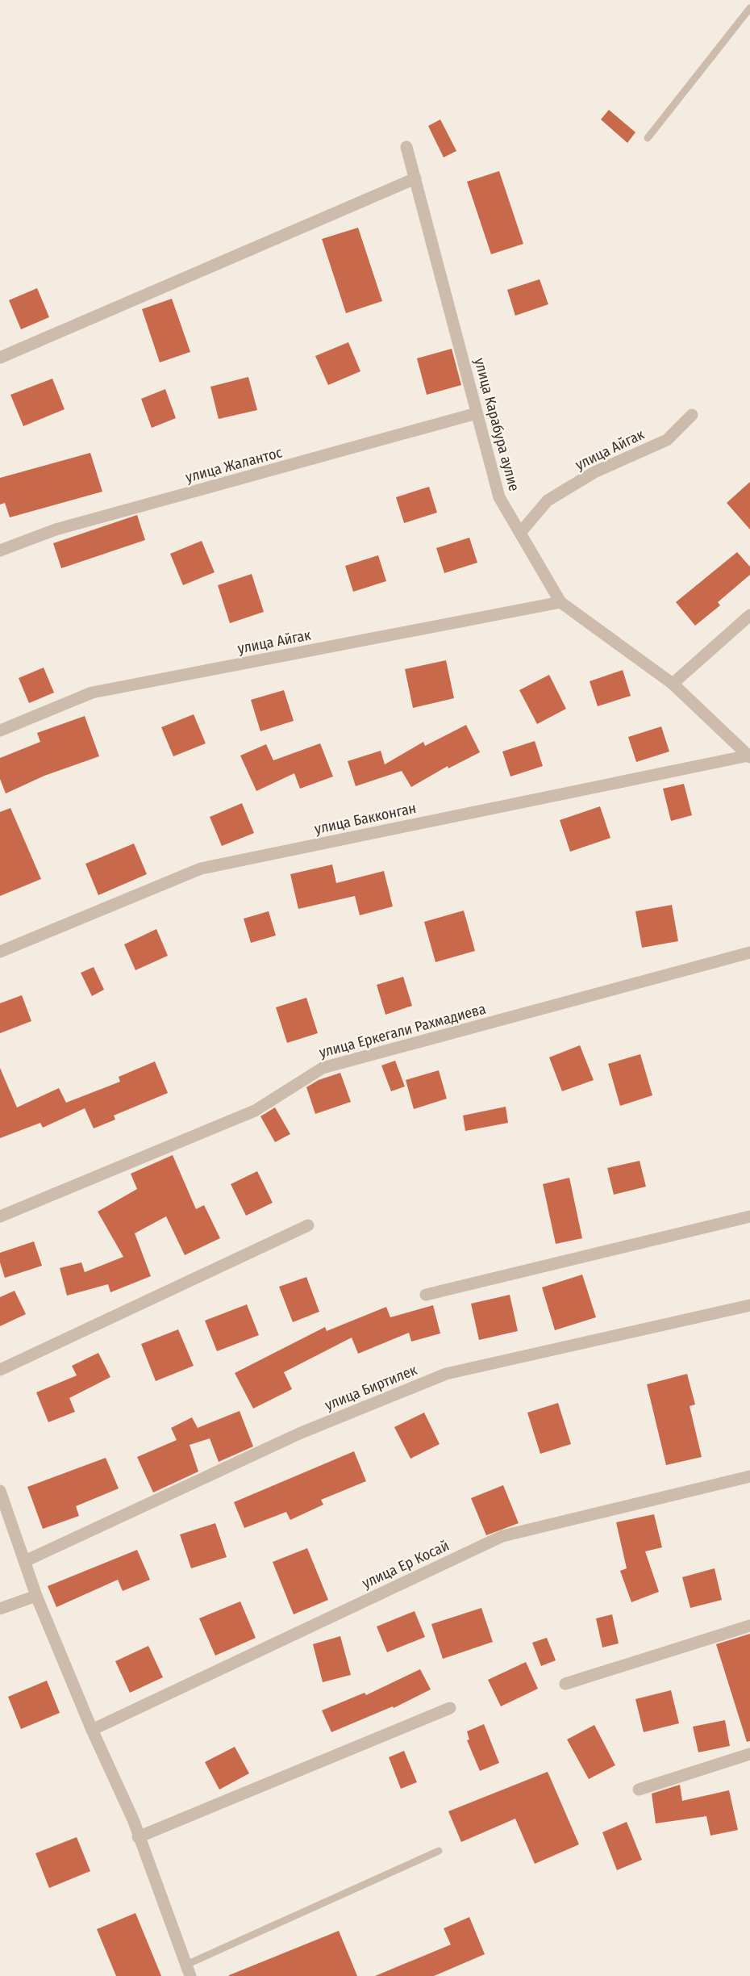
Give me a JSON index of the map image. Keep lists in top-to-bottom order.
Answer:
{
  "streets": {
    "street": [
      "улица Карабура аулие",
      "улица Айгак",
      "улица Жалантос",
      "улица Бакконган",
      "улица Еркегали Рахмадиева",
      "улица Биртилек",
      "улица Ер Косай"
    ]
  },
  "crossings": [
    ["улица Карабура аулие", "улица Айгак"],
    ["улица Карабура аулие", "улица Жалантос"],
    ["улица Карабура аулие", "улица Бакконган"]
  ]
}
